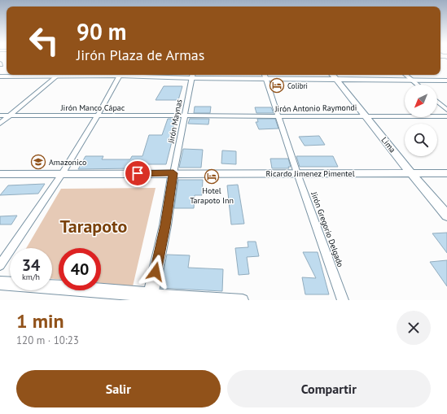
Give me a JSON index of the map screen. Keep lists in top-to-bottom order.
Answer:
{
  "streets": {
    "street": [
      "Jirón Manco Cápac",
      "Jirón Antonio Raymondi",
      "Jirón Maynas",
      "Lima",
      "Ricardo Jimenez Pimentel",
      "Jirón Gregorio Delgado"
    ]
  },
  "crossings": [
    ["Jirón Manco Cápac", "Jirón Antonio Raymondi"],
    ["Jirón Manco Cápac", "Jirón Maynas"],
    ["Jirón Antonio Raymondi", "Jirón Maynas"],
    ["Jirón Antonio Raymondi", "Lima"],
    ["Jirón Antonio Raymondi", "Jirón Gregorio Delgado"],
    ["Jirón Maynas", "Ricardo Jimenez Pimentel"],
    ["Lima", "Ricardo Jimenez Pimentel"],
    ["Ricardo Jimenez Pimentel", "Jirón Gregorio Delgado"]
  ],
  "districts": ["Tarapoto"],
  "places": {
    "hotel": ["Colibri", "Hotel Tarapoto Inn"],
    "school or university": ["Amazonico"]
  },
  "north": "bottom left",
  "page": {
    "turn": ["90 m", "Jirón Plaza de Armas"],
    "speed": "34 km/h",
    "limit": "40",
    "heading": ["1 min", "120 m · 10:23"],
    "buttons": ["Salir", "Compartir"]
  }
}
